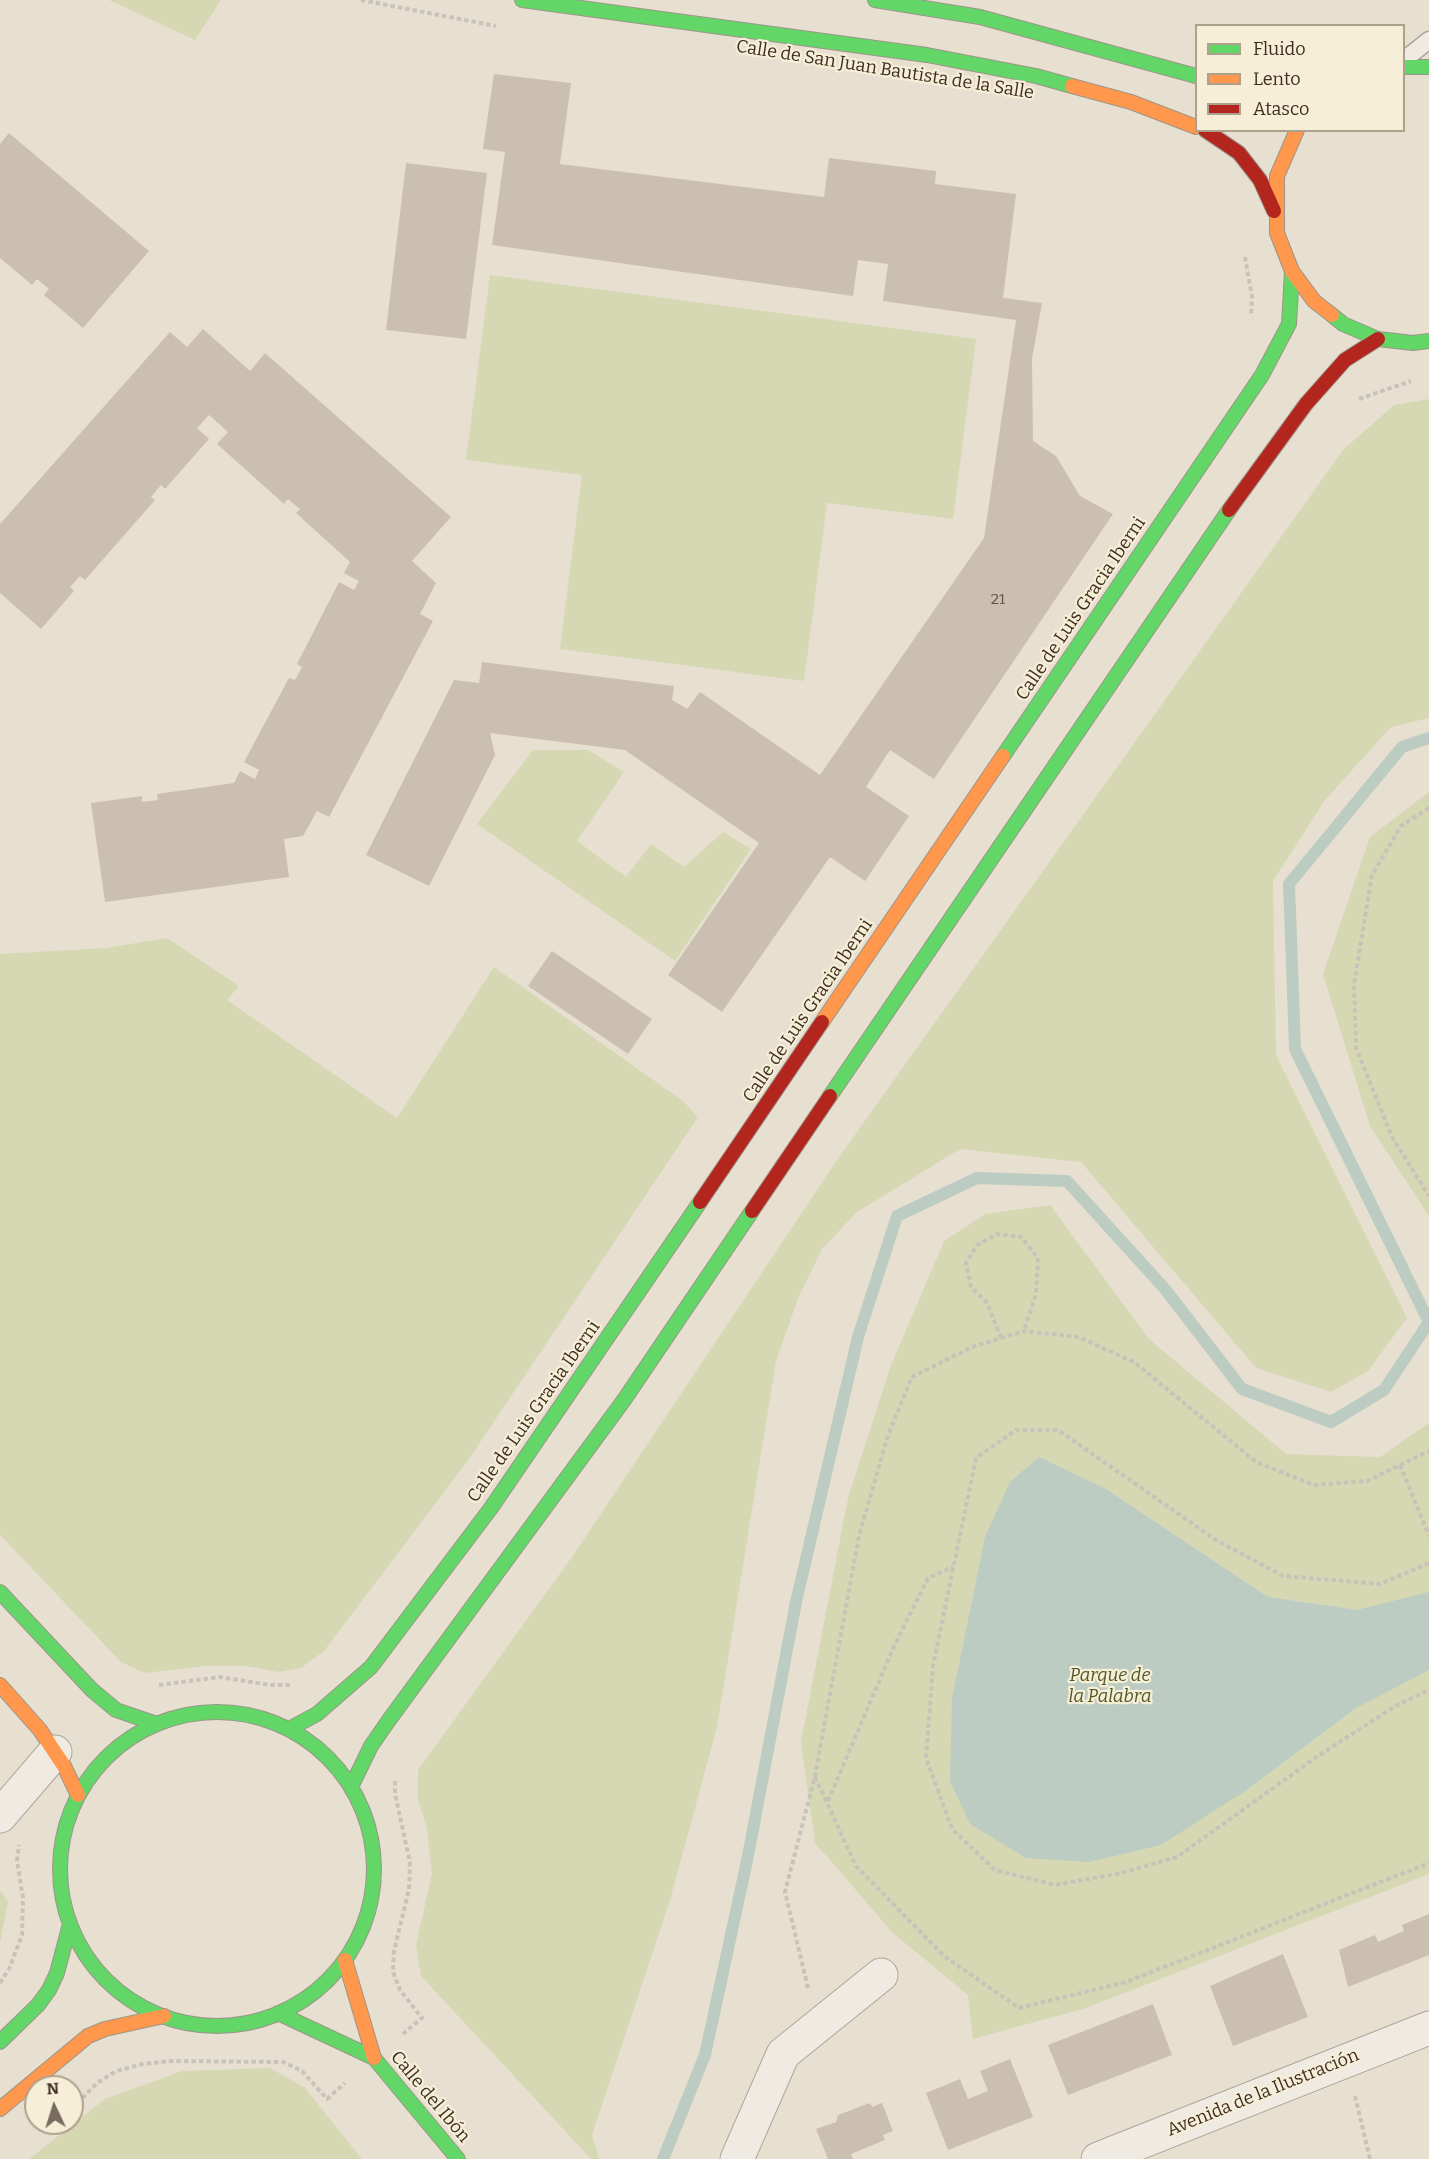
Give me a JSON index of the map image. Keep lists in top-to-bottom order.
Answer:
{
  "streets": {
    "main road": ["Calle de San Juan Bautista de la Salle", "Calle de Luis Gracia Iberni", "Calle del Ibón"],
    "street": ["Avenida de la Ilustración"]
  },
  "parks": ["Parque de la Palabra"],
  "house_numbers": ["21"],
  "legend": ["Fluido", "Lento", "Atasco"],
  "north": "top"
}
